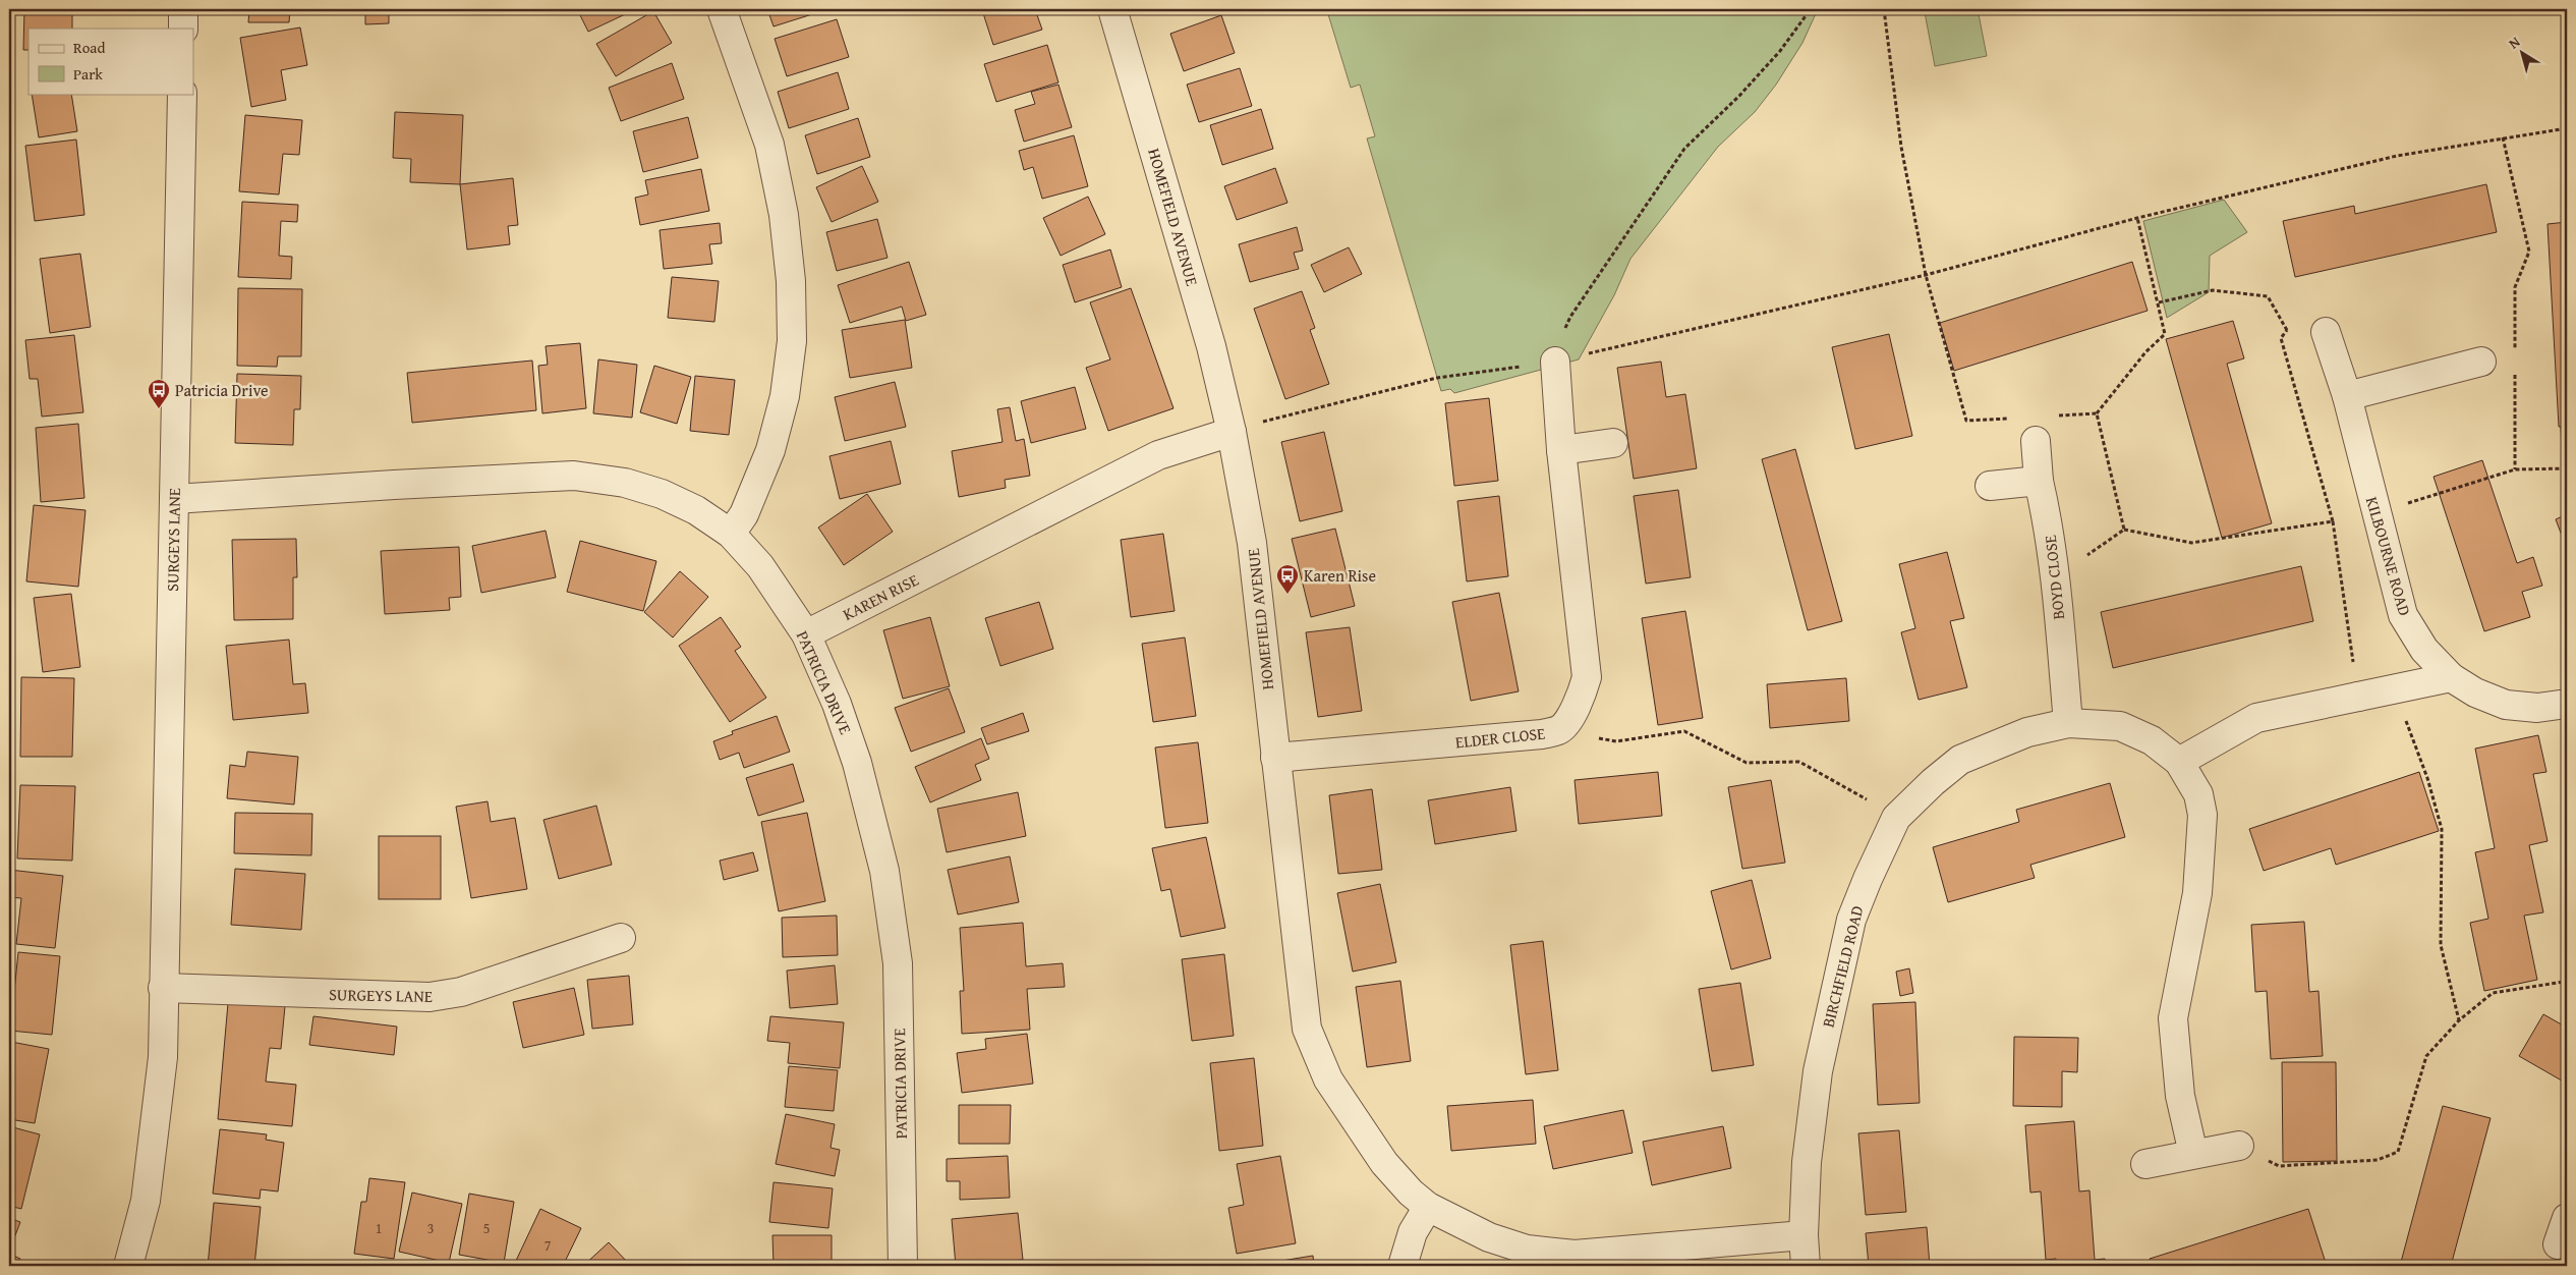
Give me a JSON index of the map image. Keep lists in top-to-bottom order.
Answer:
{
  "streets": {
    "street": [
      "HOMEFIELD AVENUE",
      "SURGEYS LANE",
      "KILBOURNE ROAD",
      "BOYD CLOSE",
      "KAREN RISE",
      "PATRICIA DRIVE",
      "ELDER CLOSE",
      "BIRCHFIELD ROAD"
    ]
  },
  "crossings": [
    ["HOMEFIELD AVENUE", "KAREN RISE"],
    ["HOMEFIELD AVENUE", "ELDER CLOSE"],
    ["HOMEFIELD AVENUE", "BIRCHFIELD ROAD"],
    ["SURGEYS LANE", "PATRICIA DRIVE"],
    ["BOYD CLOSE", "BIRCHFIELD ROAD"],
    ["KAREN RISE", "PATRICIA DRIVE"]
  ],
  "places": {
    "bus stop": ["Patricia Drive", "Karen Rise"]
  },
  "house_numbers": [
    "1",
    "3",
    "5",
    "7"
  ],
  "legend": ["Road", "Park"],
  "north": "top left"
}
